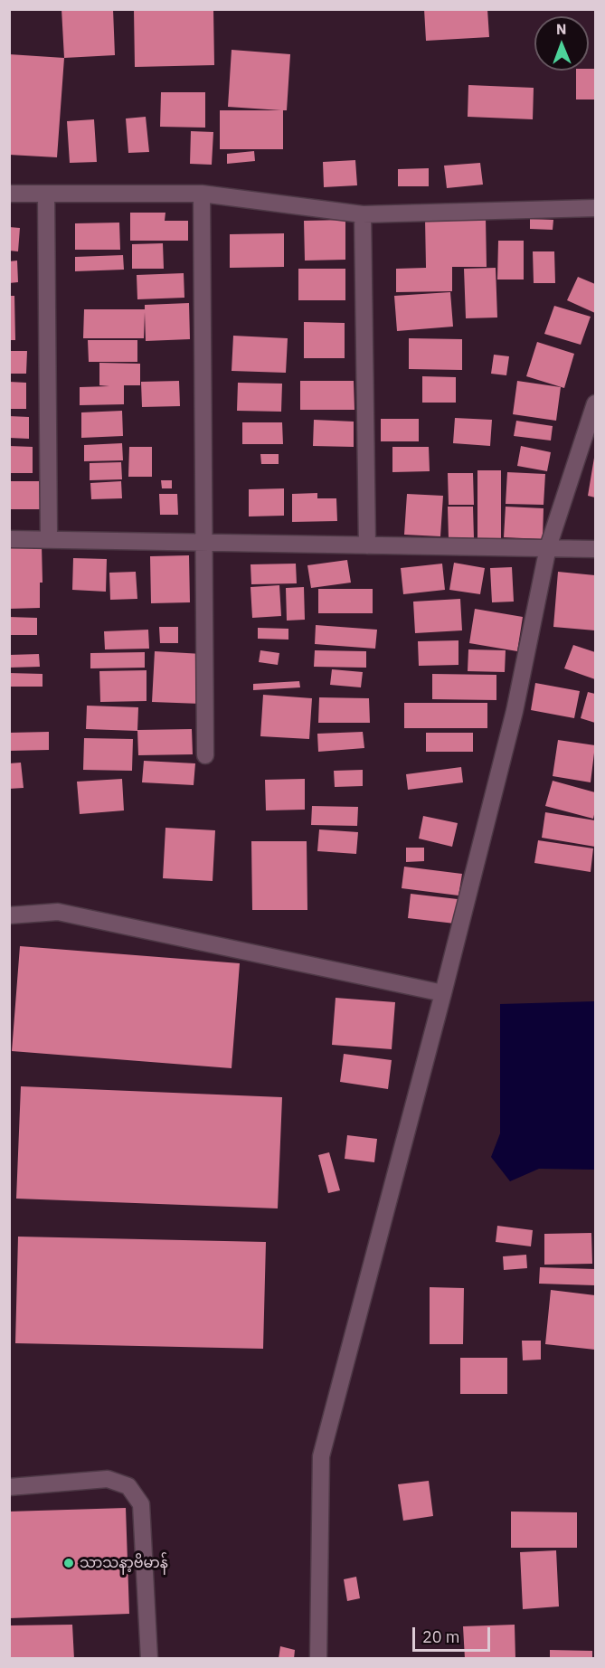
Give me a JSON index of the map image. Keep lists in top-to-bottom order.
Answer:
{
  "places": ["သာသနာ့ဗိမာန်"],
  "scale_bar": "20 m",
  "north": "top"
}
